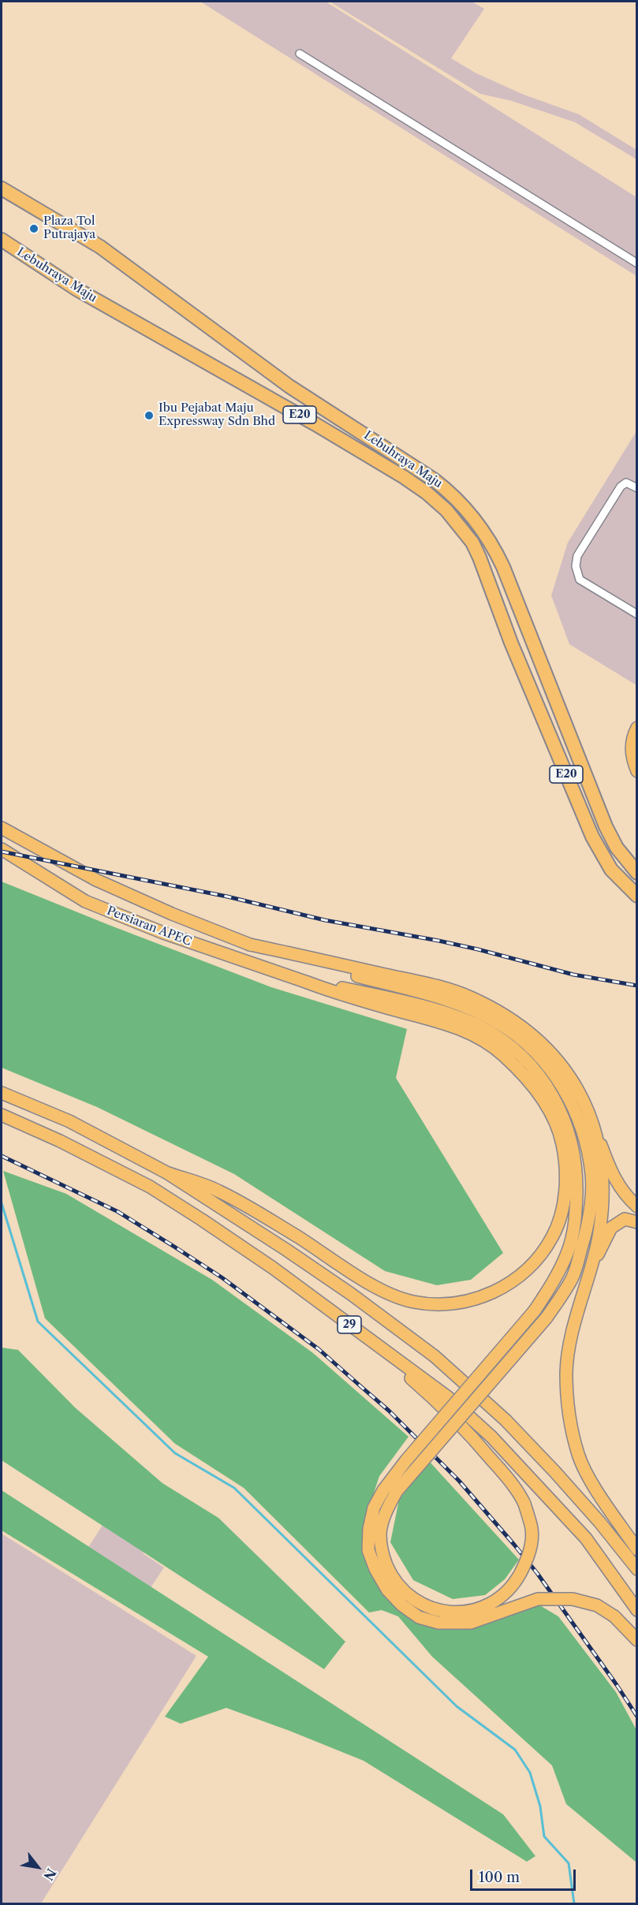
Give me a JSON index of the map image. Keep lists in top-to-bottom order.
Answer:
{
  "streets": {
    "highway": ["Lebuhraya Maju", "E20"],
    "main road": ["Persiaran APEC", "29"]
  },
  "places": ["Plaza Tol Putrajaya", "Ibu Pejabat Maju Expressway Sdn Bhd"],
  "scale_bar": "100 m",
  "north": "bottom right"
}
